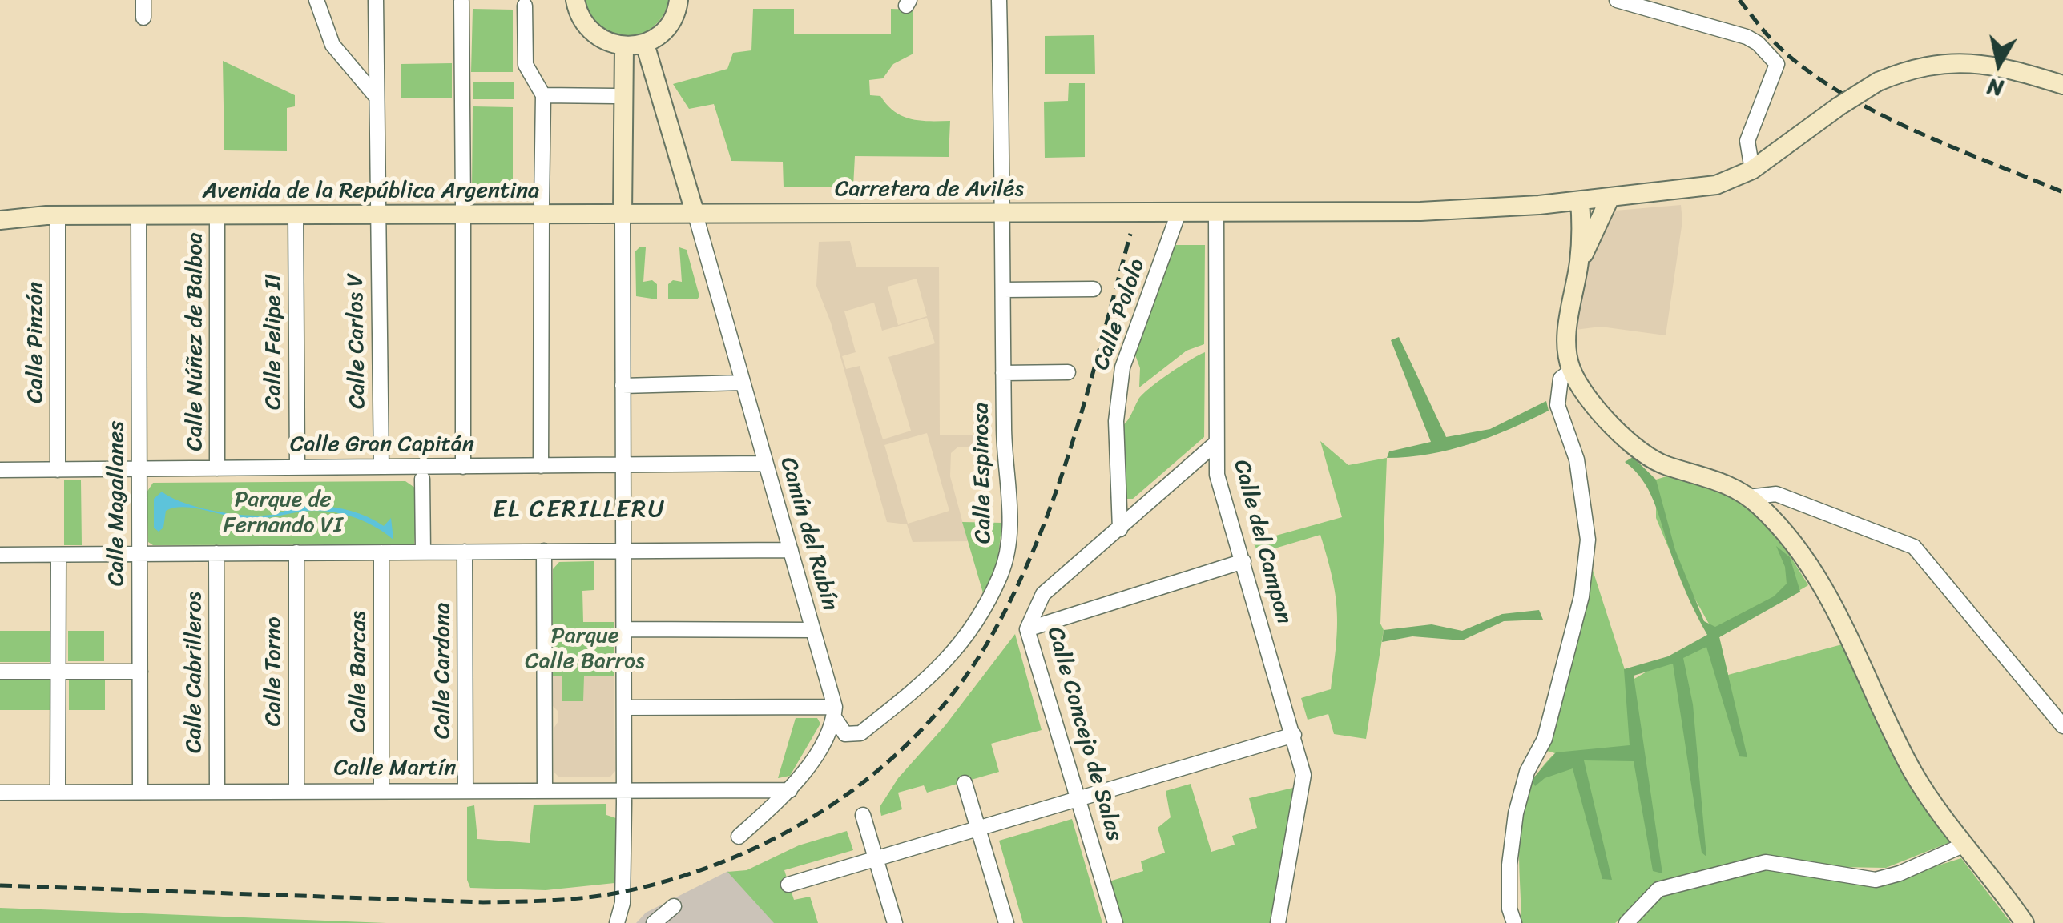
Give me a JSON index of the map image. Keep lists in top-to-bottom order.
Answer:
{
  "streets": {
    "street": [
      "Carretera de Avilés",
      "Avenida de la República Argentina",
      "Calle Pololo",
      "Calle Carlos V",
      "Calle Núñez de Balboa",
      "Calle Felipe II",
      "Calle Pinzón",
      "Calle Gran Capitán",
      "Calle Espinosa",
      "Calle Magallanes",
      "Camín del Rubín",
      "Calle del Campon",
      "Calle Cardona",
      "Calle Torno",
      "Calle Barcas",
      "Calle Cabrilleros",
      "Calle Concejo de Salas",
      "Calle Martín"
    ]
  },
  "crossings": [
    ["Carretera de Avilés", "Avenida de la República Argentina"],
    ["Carretera de Avilés", "Calle Pololo"],
    ["Carretera de Avilés", "Calle Espinosa"],
    ["Carretera de Avilés", "Camín del Rubín"],
    ["Carretera de Avilés", "Calle del Campon"],
    ["Avenida de la República Argentina", "Calle Carlos V"],
    ["Avenida de la República Argentina", "Calle Núñez de Balboa"],
    ["Avenida de la República Argentina", "Calle Felipe II"],
    ["Avenida de la República Argentina", "Calle Pinzón"],
    ["Avenida de la República Argentina", "Calle Magallanes"],
    ["Avenida de la República Argentina", "Camín del Rubín"],
    ["Calle Pololo", "Calle Concejo de Salas"],
    ["Calle Carlos V", "Calle Gran Capitán"],
    ["Calle Núñez de Balboa", "Calle Gran Capitán"],
    ["Calle Felipe II", "Calle Gran Capitán"],
    ["Calle Pinzón", "Calle Gran Capitán"],
    ["Calle Gran Capitán", "Calle Magallanes"],
    ["Calle Gran Capitán", "Camín del Rubín"],
    ["Calle Espinosa", "Camín del Rubín"],
    ["Calle Magallanes", "Calle Martín"],
    ["Calle del Campon", "Calle Concejo de Salas"],
    ["Calle Cardona", "Calle Martín"],
    ["Calle Torno", "Calle Martín"],
    ["Calle Barcas", "Calle Martín"],
    ["Calle Cabrilleros", "Calle Martín"]
  ],
  "districts": ["EL CERILLERU"],
  "parks": ["Parque de Fernando VI", "Parque Calle Barros"],
  "north": "bottom"
}
